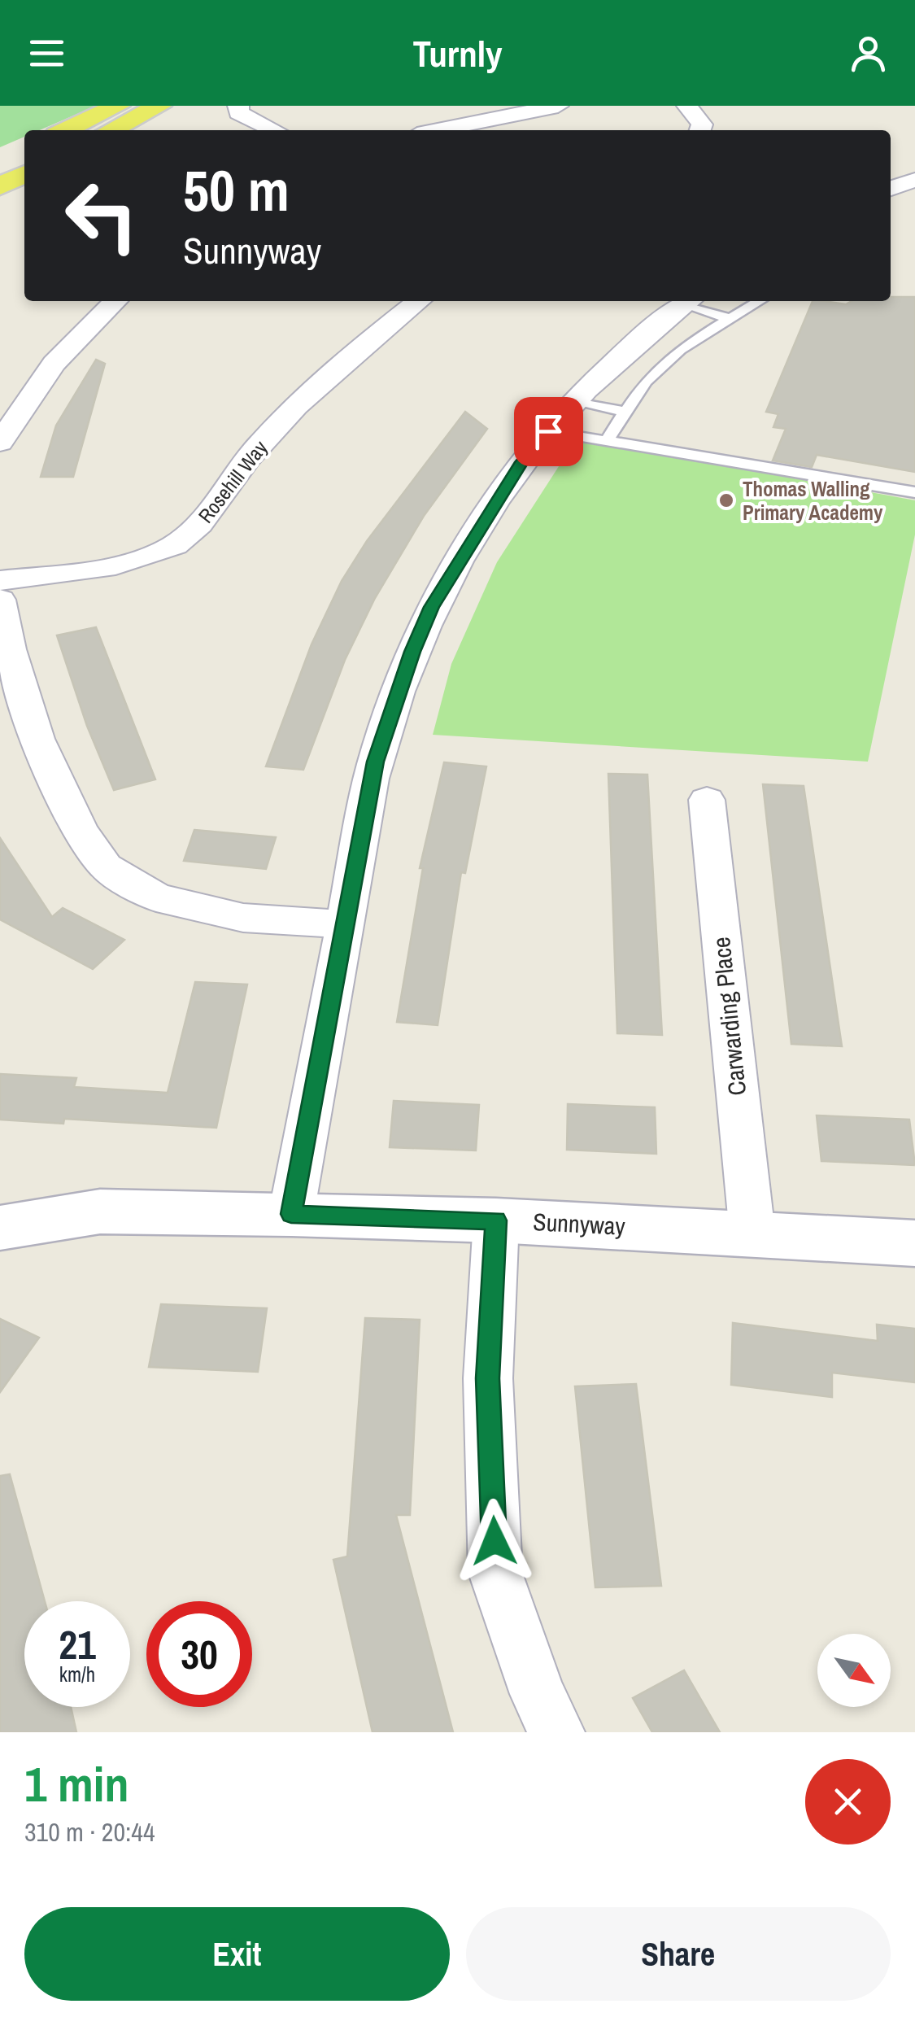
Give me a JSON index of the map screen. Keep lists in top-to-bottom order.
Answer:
{
  "streets": {
    "street": ["Rosehill Way", "Carwarding Place", "Sunnyway"]
  },
  "crossings": [
    ["Carwarding Place", "Sunnyway"]
  ],
  "places": ["Thomas Walling Primary Academy"],
  "north": "bottom right",
  "page": {
    "header": "Turnly",
    "turn": ["50 m", "Sunnyway"],
    "speed": "21 km/h",
    "limit": "30",
    "heading": ["1 min", "310 m · 20:44"],
    "buttons": ["Exit", "Share"]
  }
}
